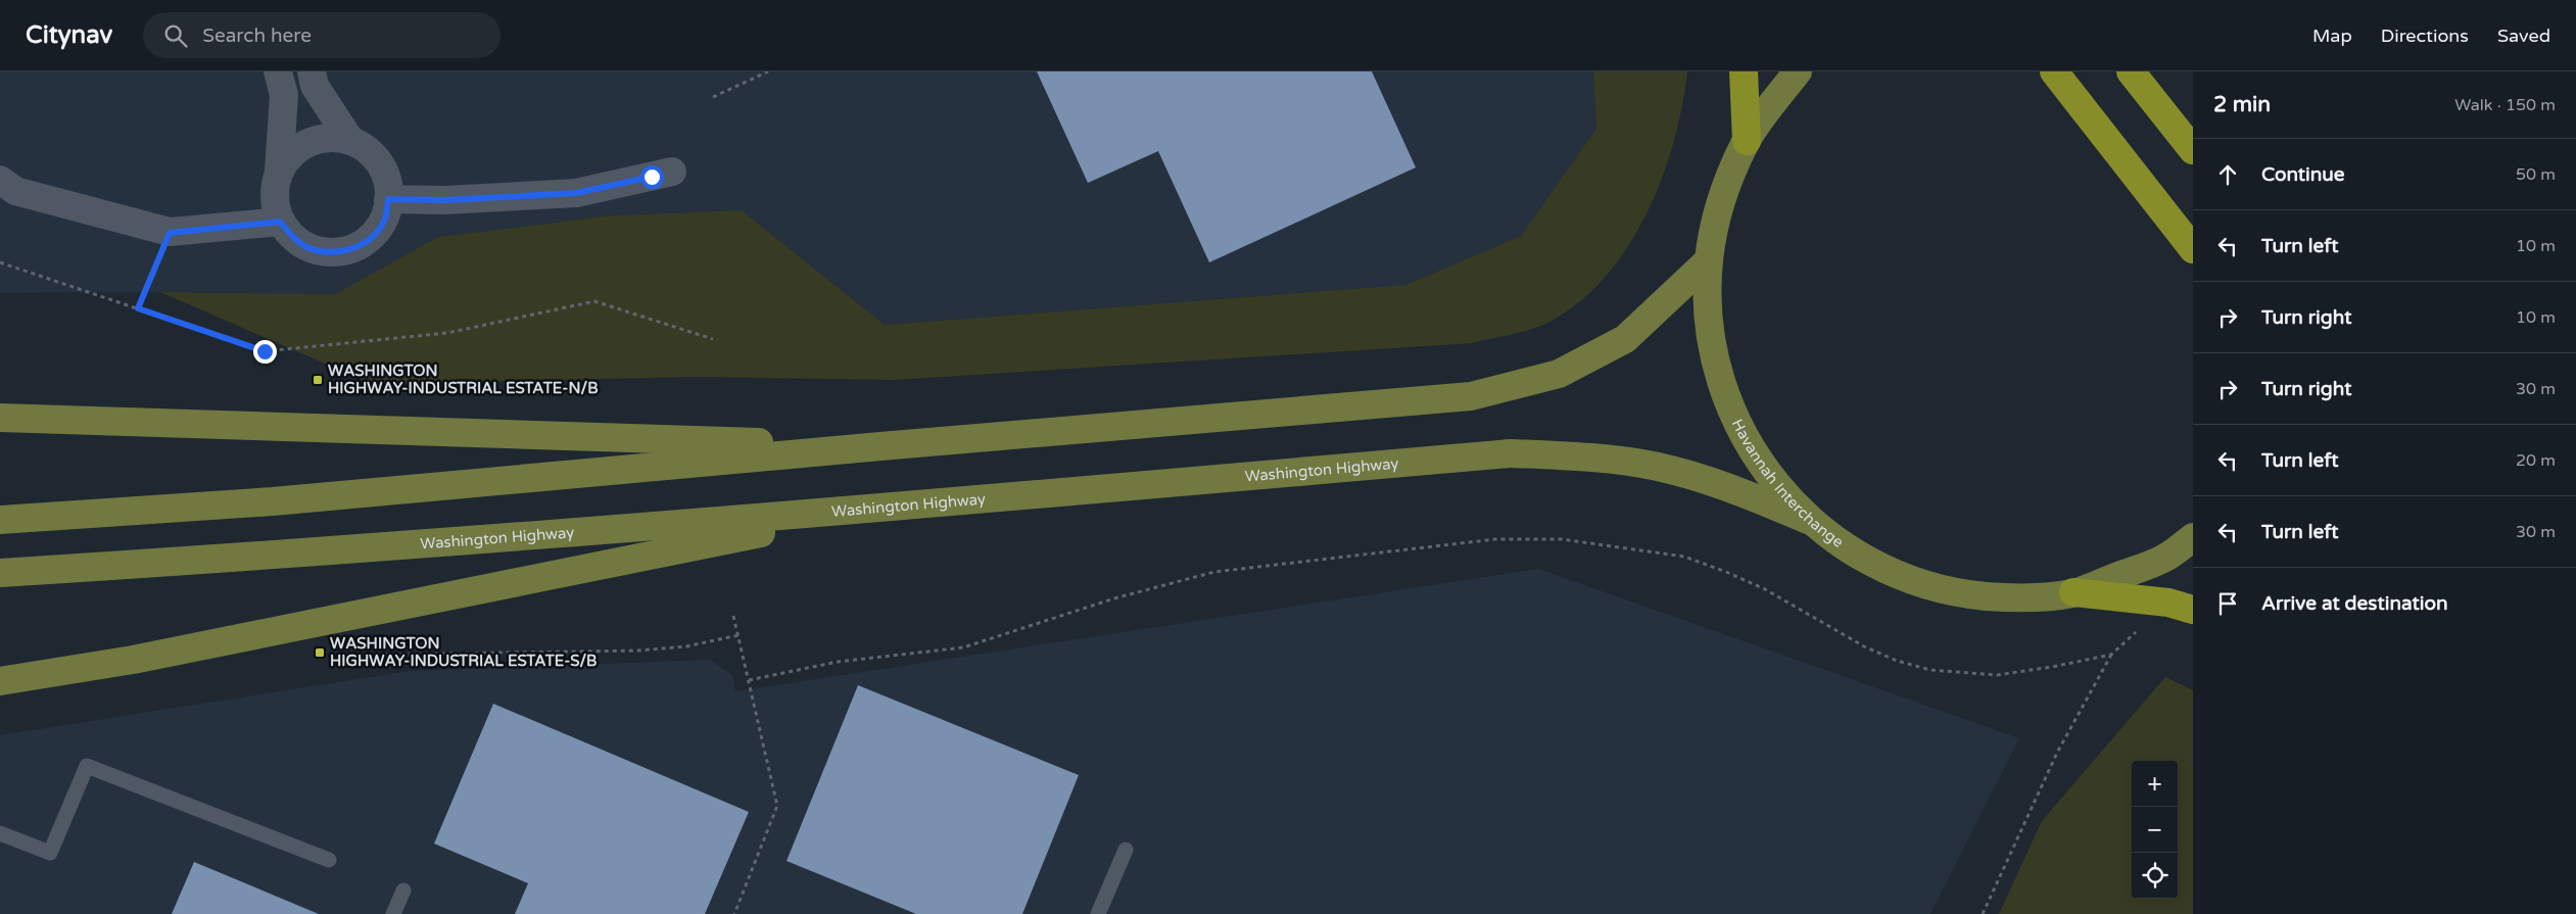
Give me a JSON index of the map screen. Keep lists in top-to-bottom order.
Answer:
{
  "streets": {
    "main road": ["Washington Highway", "Havannah Interchange"]
  },
  "crossings": [
    ["Washington Highway", "Havannah Interchange"]
  ],
  "places": {
    "transit": ["WASHINGTON HIGHWAY-INDUSTRIAL ESTATE-N/B", "WASHINGTON HIGHWAY-INDUSTRIAL ESTATE-S/B"]
  },
  "page": {
    "header": "Citynav",
    "search": "Search here",
    "nav": ["Map", "Directions", "Saved"],
    "heading": ["2 min", "Walk · 150 m"],
    "list": [
      ["Continue", "50 m"],
      ["Turn left", "10 m"],
      ["Turn right", "10 m"],
      ["Turn right", "30 m"],
      ["Turn left", "20 m"],
      ["Turn left", "30 m"],
      "Arrive at destination"
    ],
    "map_buttons": ["+", "−"]
  }
}
